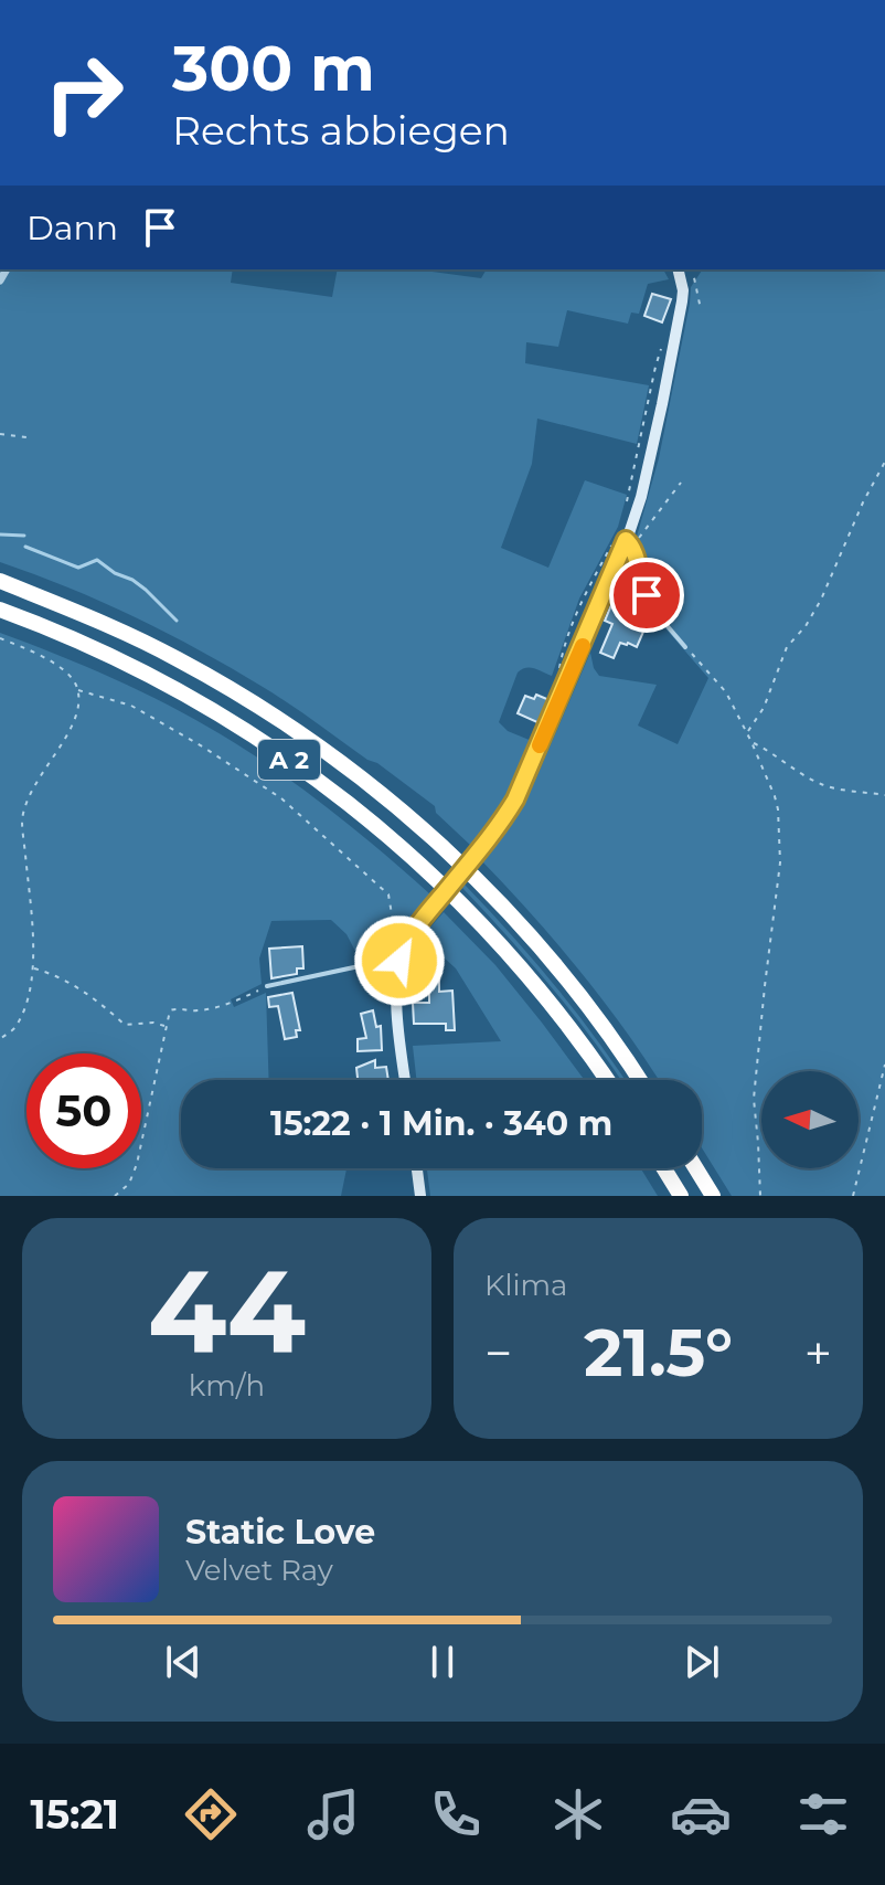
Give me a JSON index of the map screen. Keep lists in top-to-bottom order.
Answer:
{
  "streets": {
    "highway": ["A 2"]
  },
  "north": "left",
  "page": {
    "turn": ["300 m", "Rechts abbiegen"],
    "then": "Dann",
    "limit": "50",
    "trip": "15:22 · 1 Min. · 340 m",
    "tile": [
      ["44", "km/h"],
      "Klima"
    ],
    "heat": ["−", "21.5°", "+"],
    "song": ["Static Love", "Velvet Ray"],
    "tabs": "15:21"
  }
}
